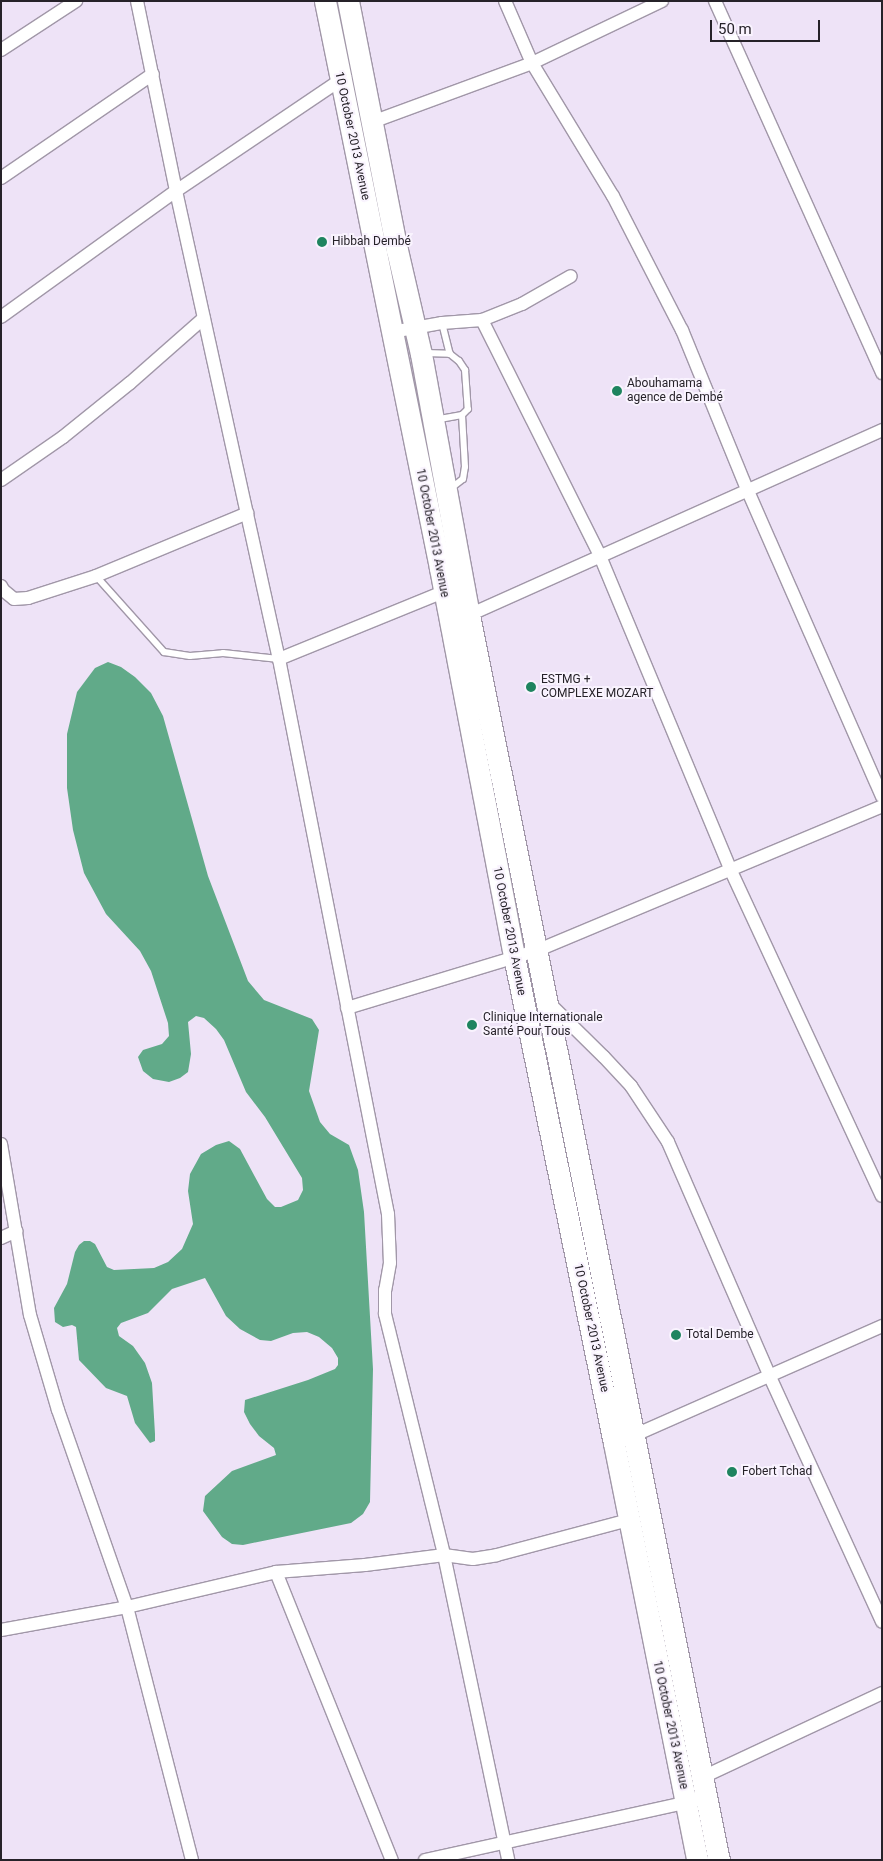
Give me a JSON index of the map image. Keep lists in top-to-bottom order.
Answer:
{
  "streets": {
    "highway": ["10 October 2013 Avenue"]
  },
  "places": [
    "Hibbah Dembé",
    "Abouhamama agence de Dembé",
    "ESTMG + COMPLEXE MOZART",
    "Clinique Internationale Santé Pour Tous",
    "Total Dembe",
    "Fobert Tchad"
  ],
  "scale_bar": "50 m"
}
